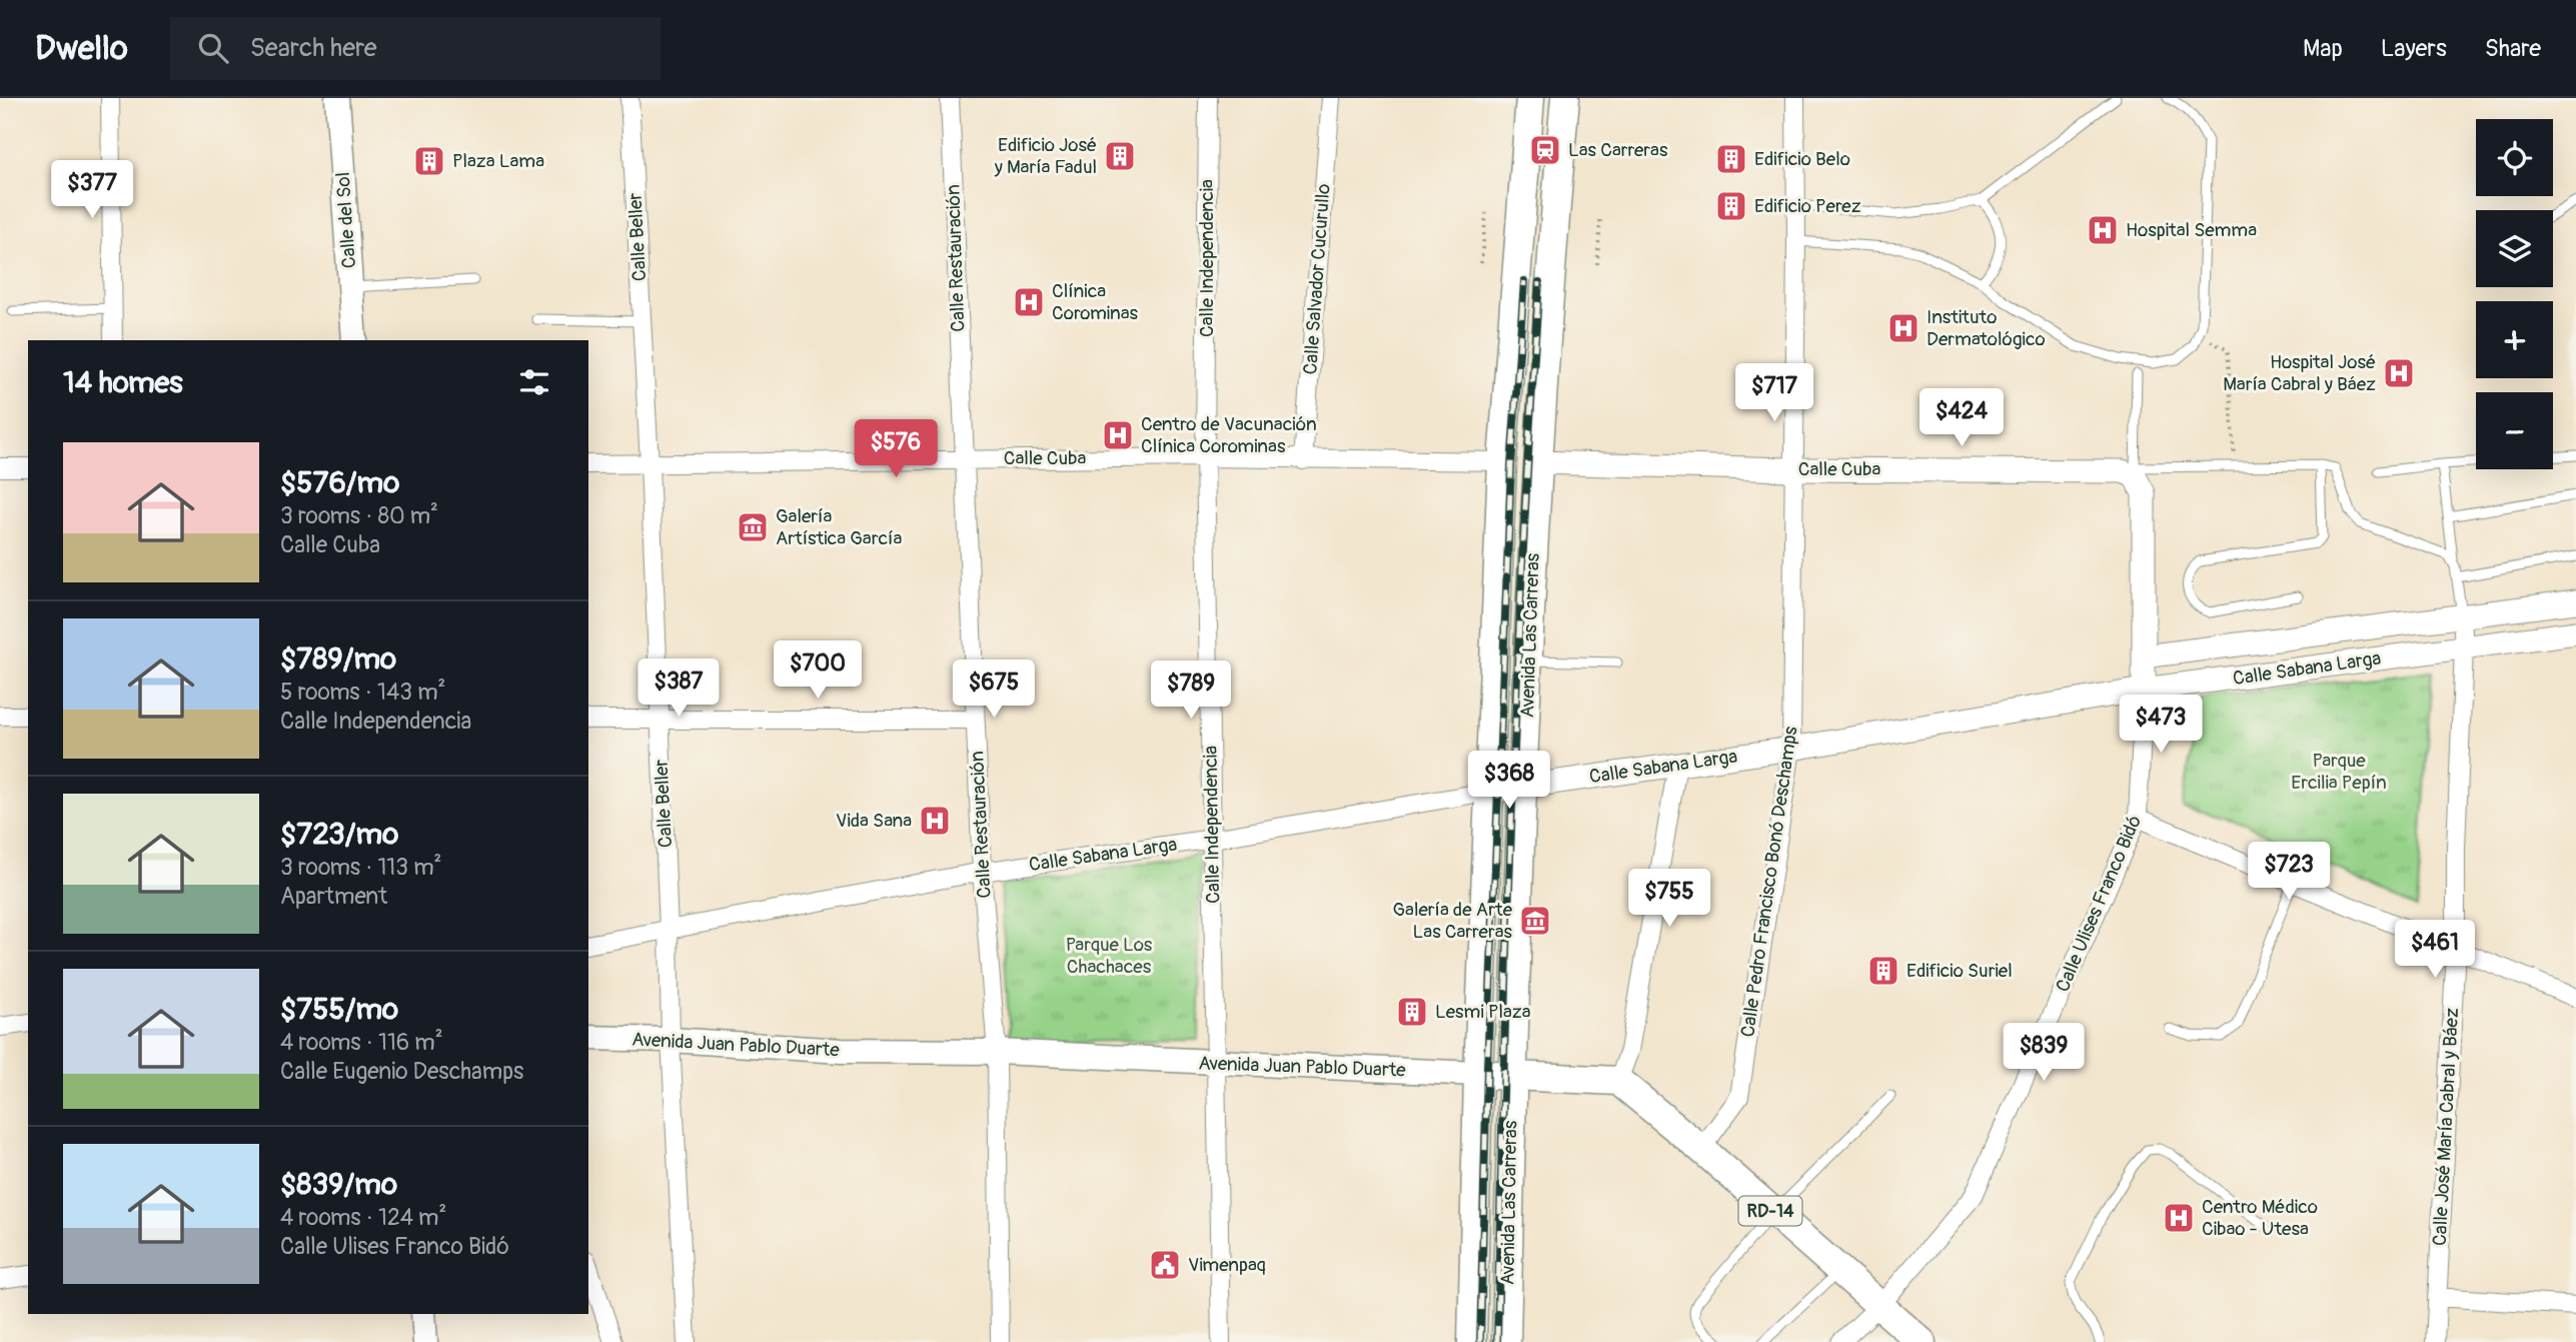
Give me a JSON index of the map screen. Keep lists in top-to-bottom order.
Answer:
{
  "streets": {
    "main road": [
      "Calle del Sol",
      "Avenida Las Carreras",
      "Avenida Juan Pablo Duarte",
      "RD-14"
    ],
    "street": [
      "Calle Beller",
      "Calle Restauración",
      "Calle Independencia",
      "Calle Salvador Cucurullo",
      "Calle Cuba",
      "Calle Sabana Larga",
      "Calle Pedro Francisco Bonó Deschamps",
      "Calle Ulises Franco Bidó",
      "Calle José María Cabral y Báez"
    ]
  },
  "crossings": [
    ["Calle Beller", "Calle Cuba"],
    ["Calle Beller", "Calle Sabana Larga"],
    ["Calle Beller", "Avenida Juan Pablo Duarte"],
    ["Calle Restauración", "Calle Cuba"],
    ["Calle Restauración", "Calle Sabana Larga"],
    ["Calle Restauración", "Avenida Juan Pablo Duarte"],
    ["Calle Independencia", "Calle Cuba"],
    ["Calle Independencia", "Calle Sabana Larga"],
    ["Calle Independencia", "Avenida Juan Pablo Duarte"],
    ["Calle Salvador Cucurullo", "Calle Cuba"],
    ["Calle Cuba", "Avenida Las Carreras"],
    ["Calle Cuba", "Calle Pedro Francisco Bonó Deschamps"],
    ["Avenida Las Carreras", "Calle Sabana Larga"],
    ["Avenida Las Carreras", "Avenida Juan Pablo Duarte"],
    ["Calle Sabana Larga", "Calle Pedro Francisco Bonó Deschamps"],
    ["Calle Sabana Larga", "Calle Ulises Franco Bidó"],
    ["Calle Sabana Larga", "Calle José María Cabral y Báez"],
    ["Calle Pedro Francisco Bonó Deschamps", "RD-14"],
    ["Calle Ulises Franco Bidó", "RD-14"],
    ["Avenida Juan Pablo Duarte", "RD-14"]
  ],
  "parks": ["Parque Ercilia Pepín", "Parque Los Chachaces"],
  "places": {
    "station": ["Las Carreras"],
    "building": [
      "Edificio José y María Fadul",
      "Edificio Belo",
      "Plaza Lama",
      "Edificio Perez",
      "Edificio Suriel",
      "Lesmi Plaza"
    ],
    "hospital": [
      "Hospital Semma",
      "Clínica Corominas",
      "Instituto Dermatológico",
      "Hospital José María Cabral y Báez",
      "Centro de Vacunación Clínica Corominas",
      "Vida Sana",
      "Centro Médico Cibao - Utesa"
    ],
    "museum": ["Galería Artística García", "Galería de Arte Las Carreras"],
    "public building": ["Vimenpaq"]
  },
  "page": {
    "header": "Dwello",
    "search": "Search here",
    "nav": ["Map", "Layers", "Share"],
    "map_buttons": ["+", "−"],
    "price": [
      "$377",
      "$717",
      "$424",
      "$576",
      "$700",
      "$387",
      "$675",
      "$789",
      "$473",
      "$368",
      "$723",
      "$755",
      "$461",
      "$839"
    ],
    "heading": "14 homes",
    "list": [
      {
        "name": "$576/mo",
        "note": "3 rooms · 80 m² · Calle Cuba"
      },
      {
        "name": "$789/mo",
        "note": "5 rooms · 143 m² · Calle Independencia"
      },
      {
        "name": "$723/mo",
        "note": "3 rooms · 113 m² · Apartment"
      },
      {
        "name": "$755/mo",
        "note": "4 rooms · 116 m² · Calle Eugenio Deschamps"
      },
      {
        "name": "$839/mo",
        "note": "4 rooms · 124 m² · Calle Ulises Franco Bidó"
      }
    ]
  }
}
